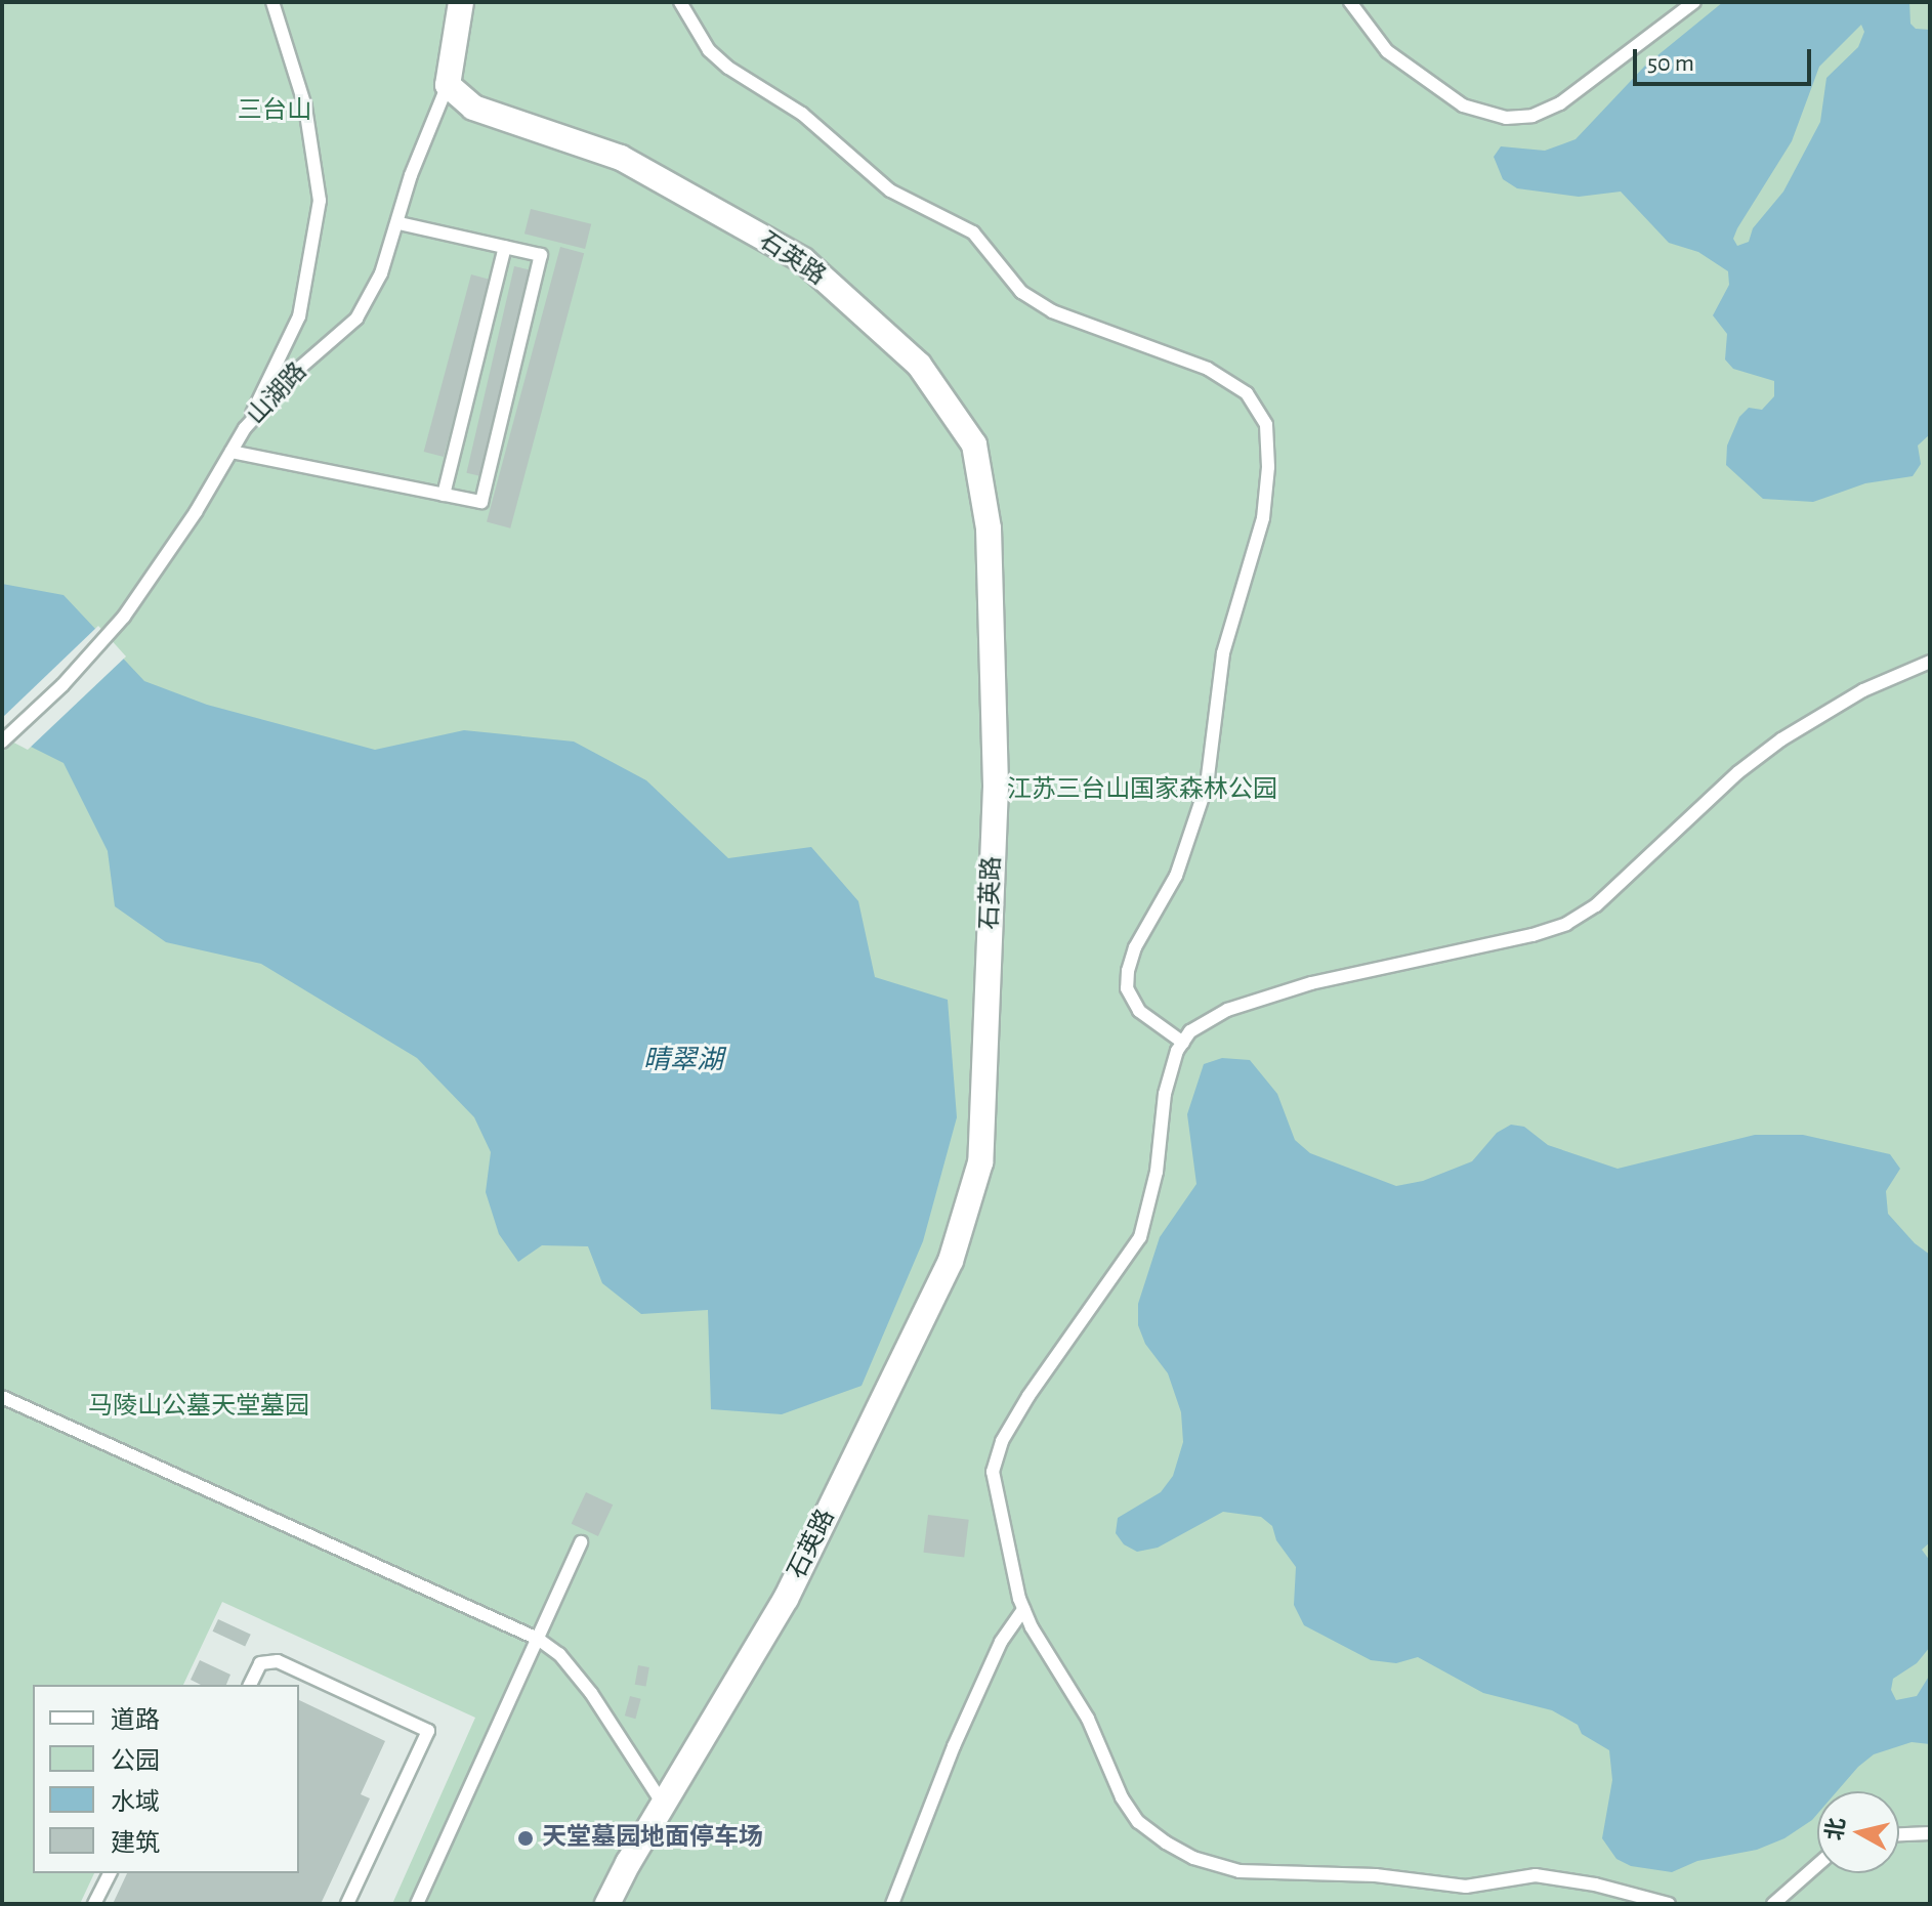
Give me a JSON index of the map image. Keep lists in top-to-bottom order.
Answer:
{
  "streets": {
    "street": ["石英路", "山湖路"]
  },
  "crossings": [
    ["石英路", "山湖路"]
  ],
  "water": ["晴翠湖"],
  "parks": ["三台山", "江苏三台山国家森林公园", "马陵山公墓天堂墓园"],
  "places": ["天堂墓园地面停车场"],
  "legend": [
    "道路",
    "公园",
    "水域",
    "建筑"
  ],
  "scale_bar": "50 m",
  "north": "left"
}
